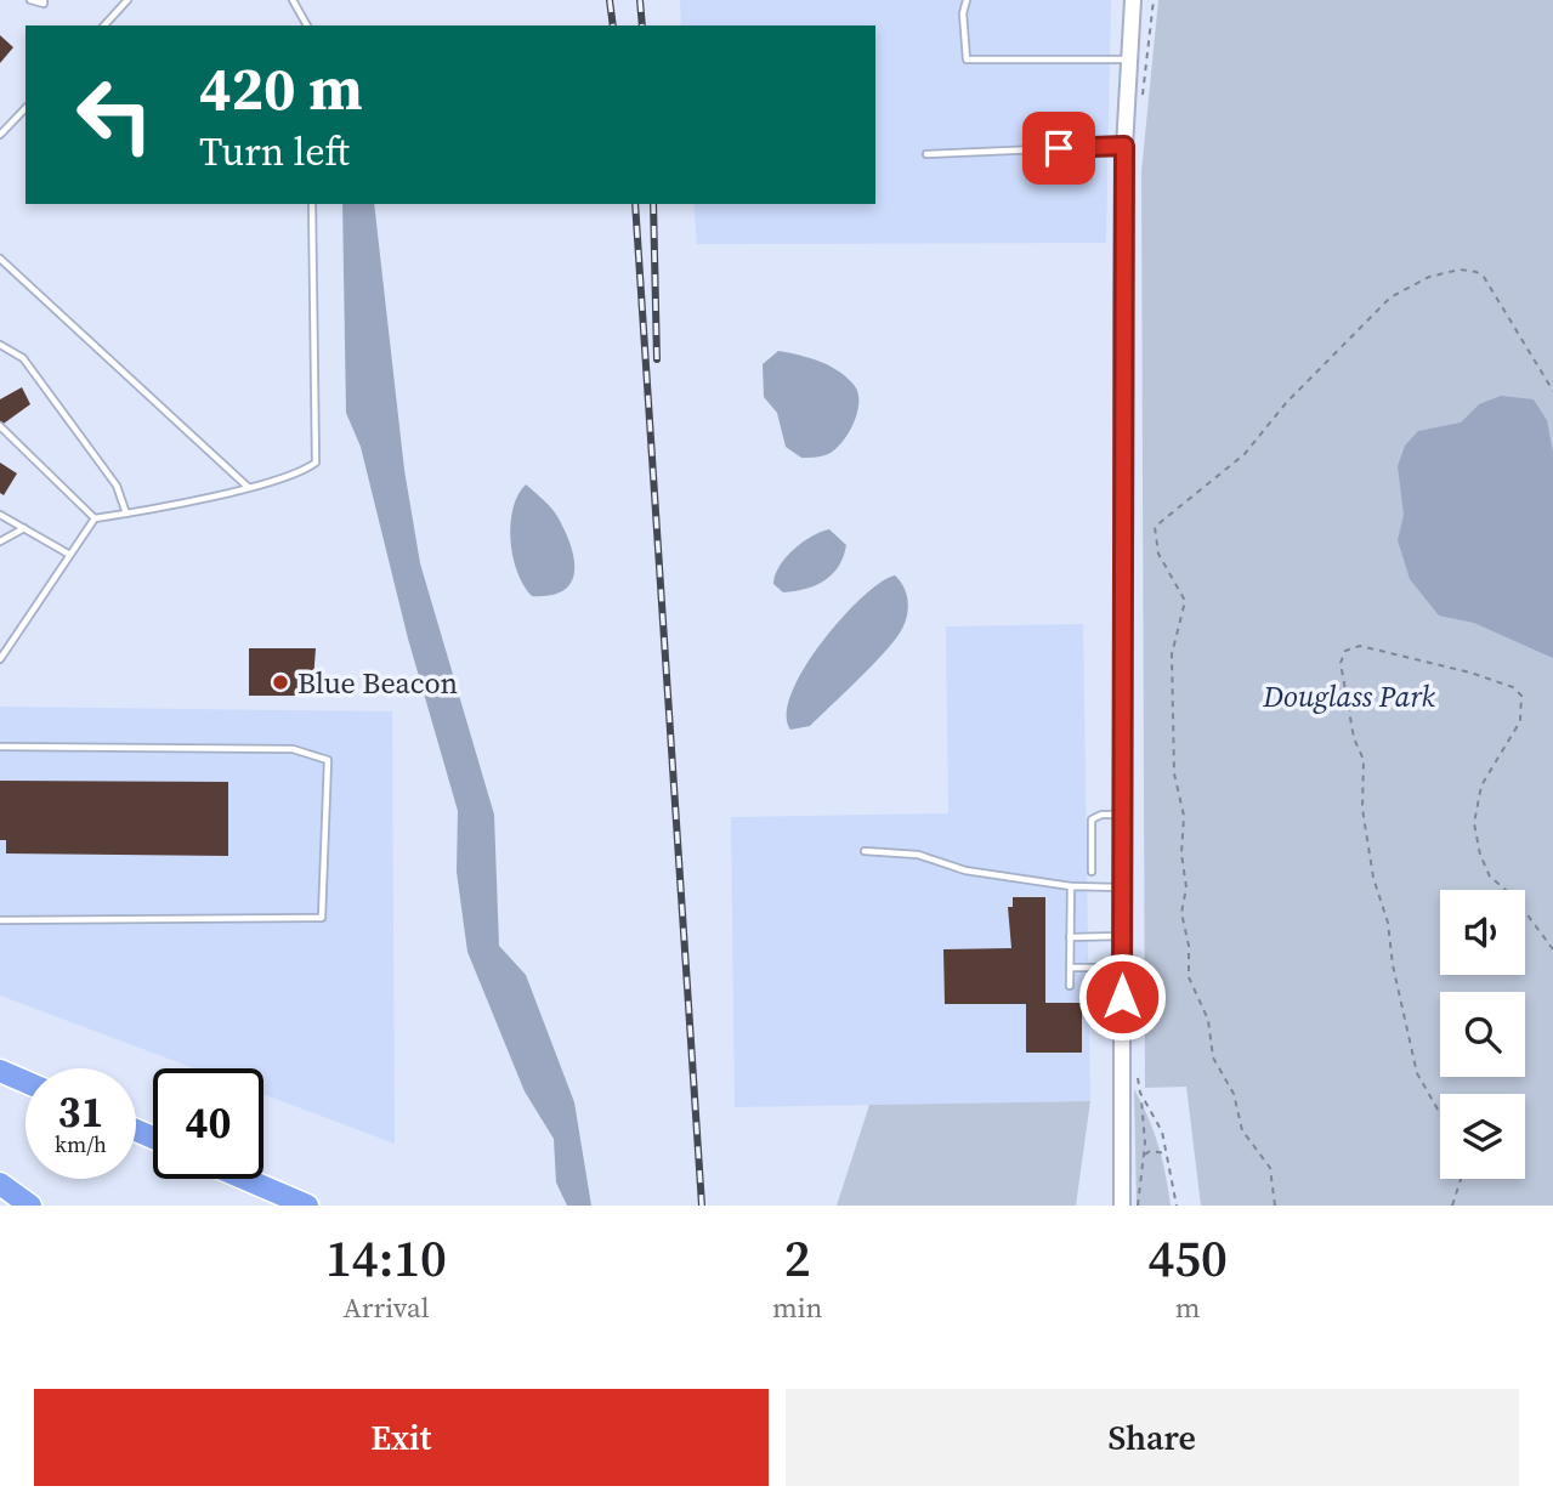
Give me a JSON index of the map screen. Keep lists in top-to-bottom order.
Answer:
{
  "parks": ["Douglass Park"],
  "places": ["Blue Beacon"],
  "page": {
    "turn": ["420 m", "Turn left"],
    "speed": "31 km/h",
    "limit": "40",
    "eta": [
      "14:10",
      "Arrival",
      "2",
      "min",
      "450",
      "m"
    ],
    "buttons": ["Exit", "Share"]
  }
}
